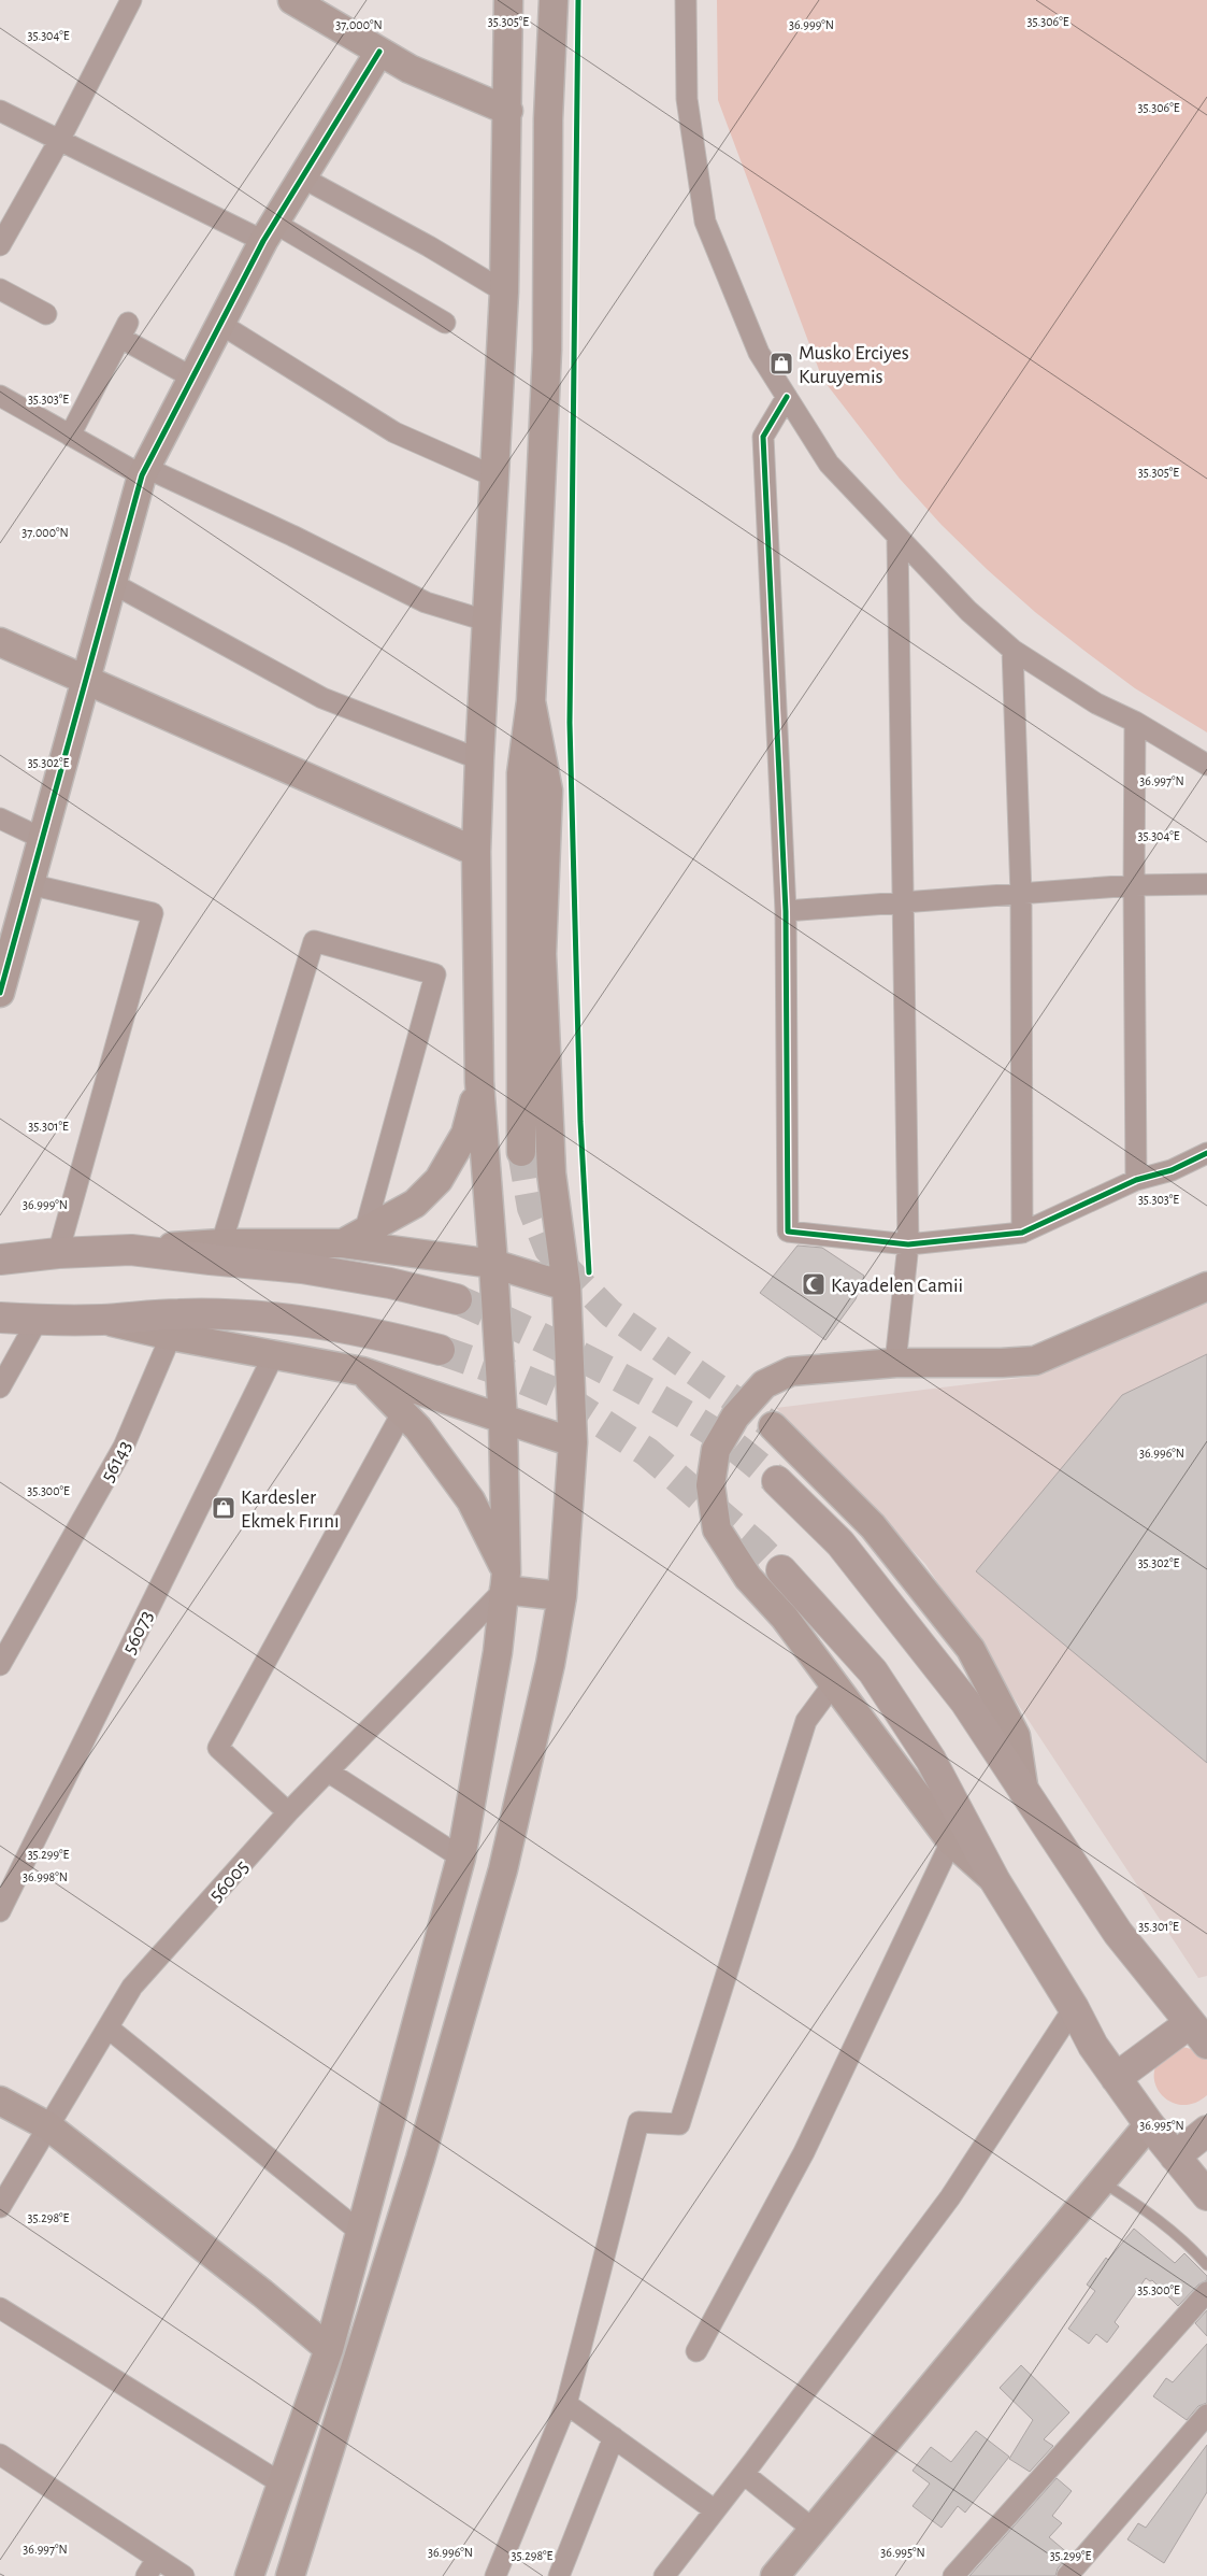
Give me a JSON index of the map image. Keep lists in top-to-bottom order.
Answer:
{
  "streets": {
    "street": ["56143", "56073", "56005"]
  },
  "places": {
    "shop": ["Musko Erciyes Kuruyemis", "Kardesler Ekmek Fırını"],
    "mosque": ["Kayadelen Camii"]
  },
  "coordinates": [
    "35.305°E",
    "35.306°E",
    "37.000°N",
    "36.999°N",
    "35.304°E",
    "35.303°E",
    "35.302°E",
    "36.997°N",
    "35.301°E",
    "36.996°N",
    "35.300°E",
    "35.299°E",
    "36.998°N",
    "36.995°N",
    "35.298°E"
  ]
}
